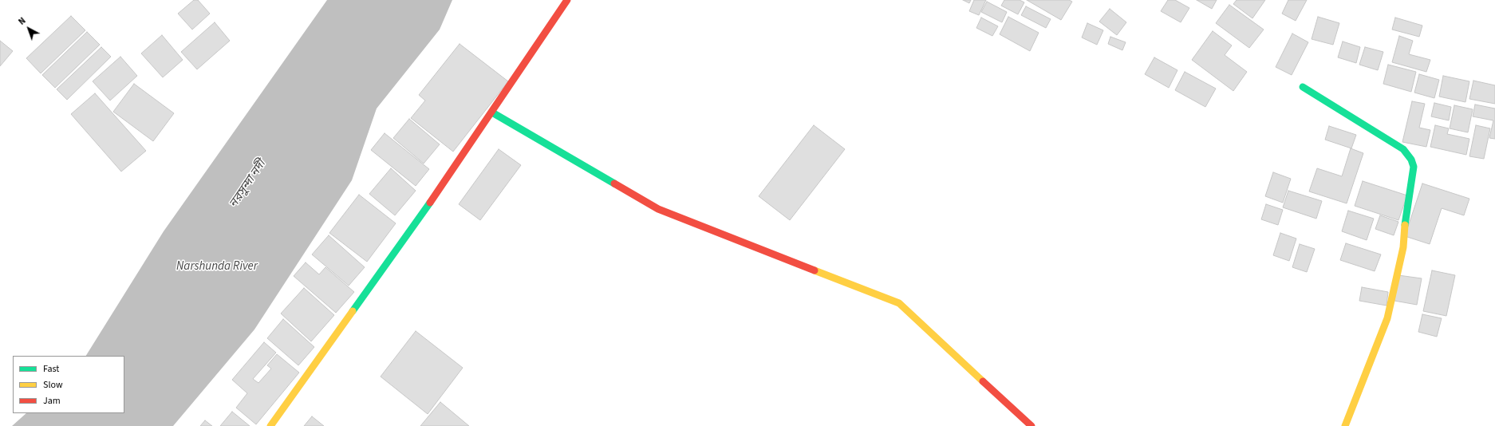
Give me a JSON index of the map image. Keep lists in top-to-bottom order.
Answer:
{
  "water": ["নরসুন্দা নদী", "Narshunda River"],
  "legend": ["Fast", "Slow", "Jam"],
  "north": "top left"
}
